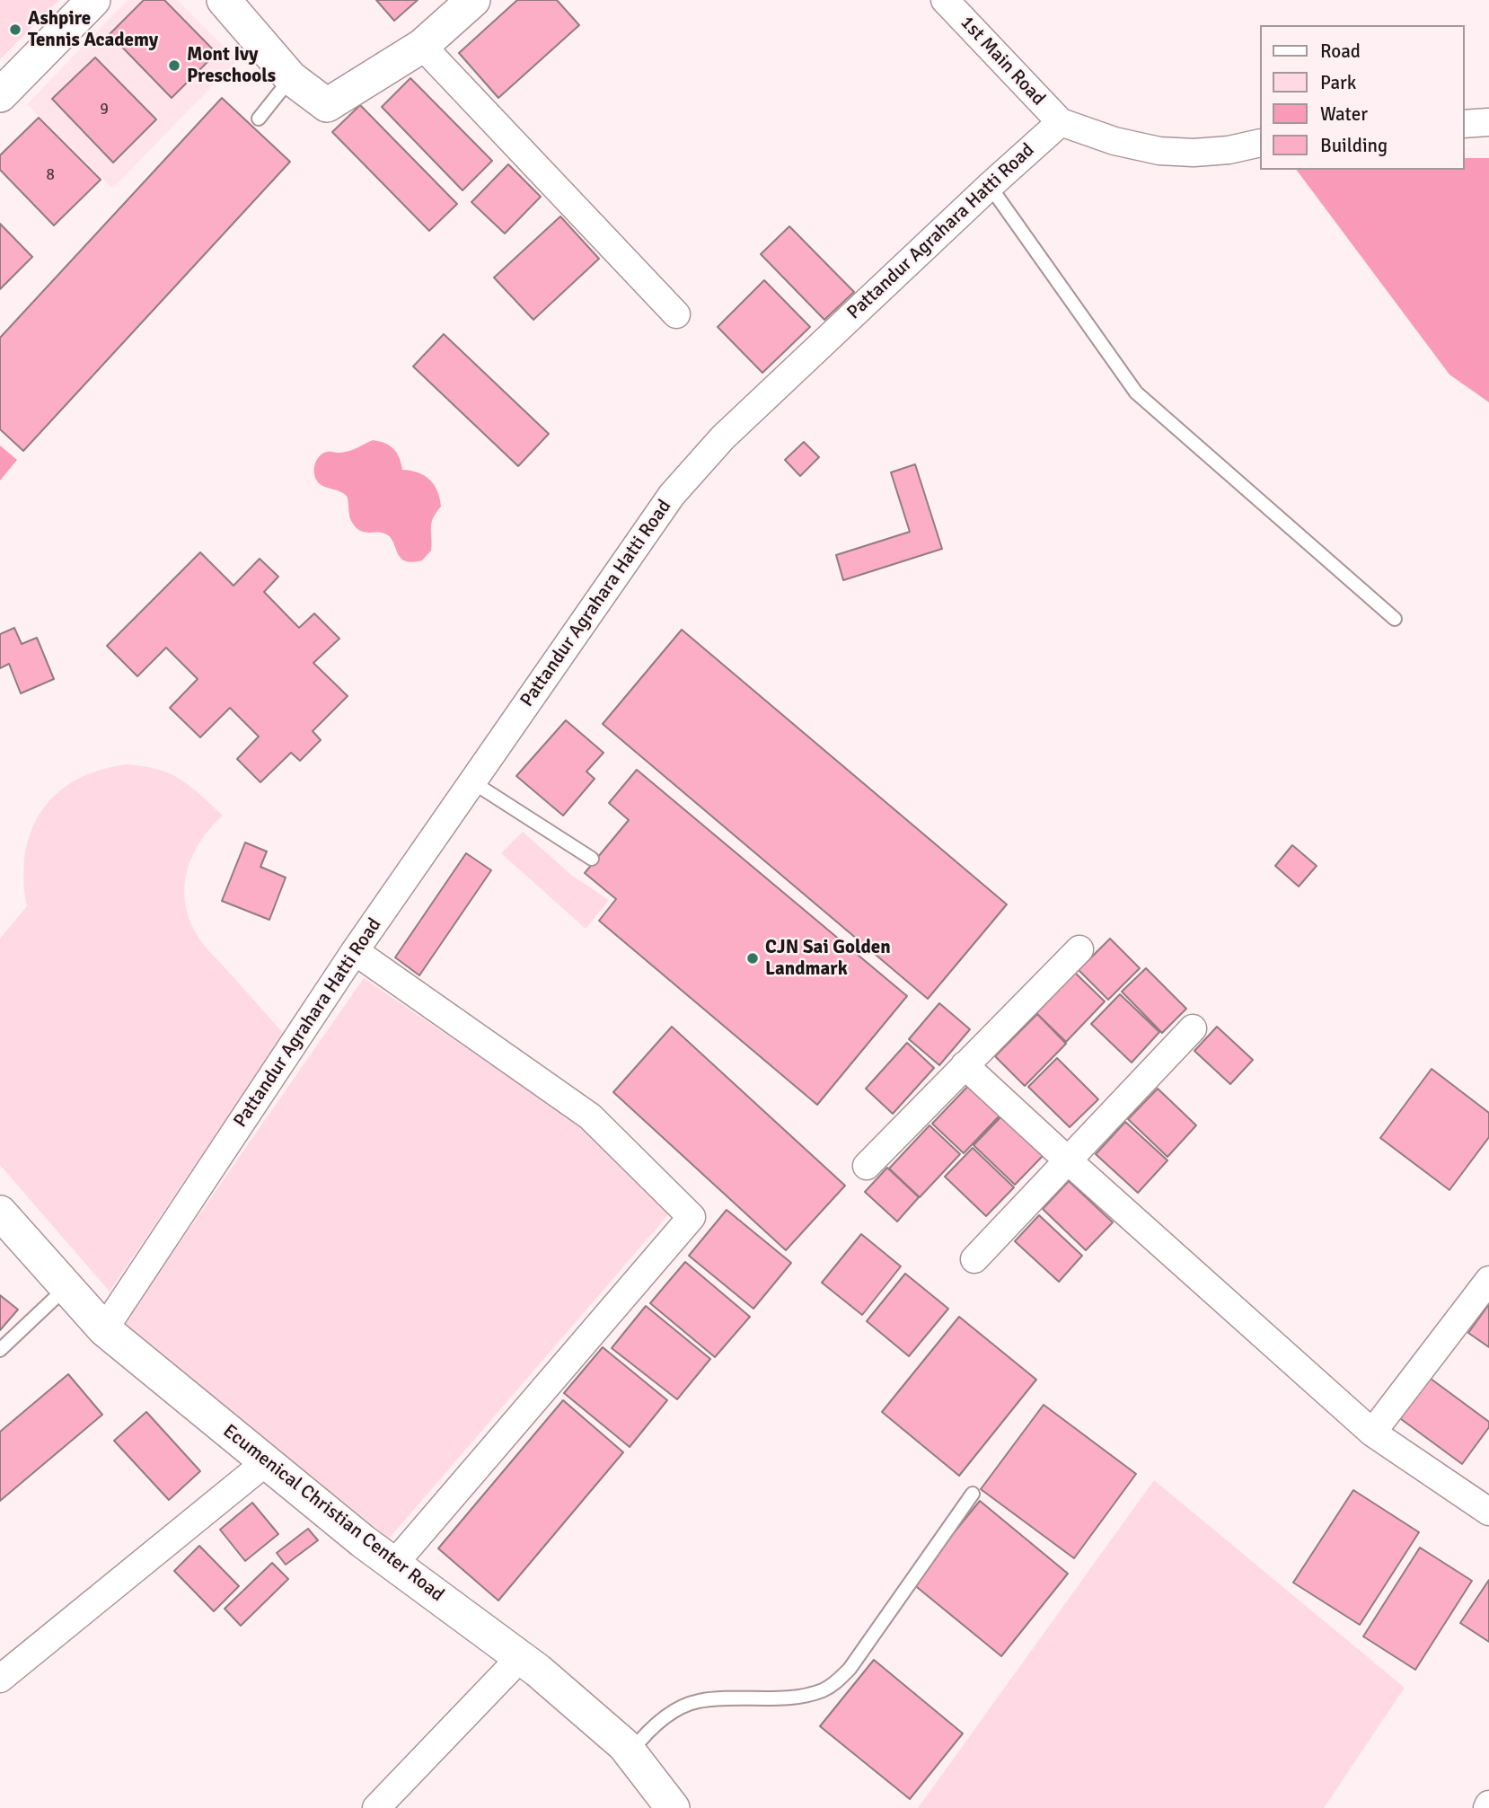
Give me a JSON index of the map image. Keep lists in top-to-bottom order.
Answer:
{
  "streets": {
    "street": ["1st Main Road", "Pattandur Agrahara Hatti Road", "Ecumenical Christian Center Road"]
  },
  "crossings": [
    ["1st Main Road", "Pattandur Agrahara Hatti Road"],
    ["Pattandur Agrahara Hatti Road", "Ecumenical Christian Center Road"]
  ],
  "places": ["Ashpire Tennis Academy", "Mont Ivy Preschools", "CJN Sai Golden Landmark"],
  "house_numbers": ["9", "8"],
  "legend": [
    "Road",
    "Park",
    "Water",
    "Building"
  ]
}
